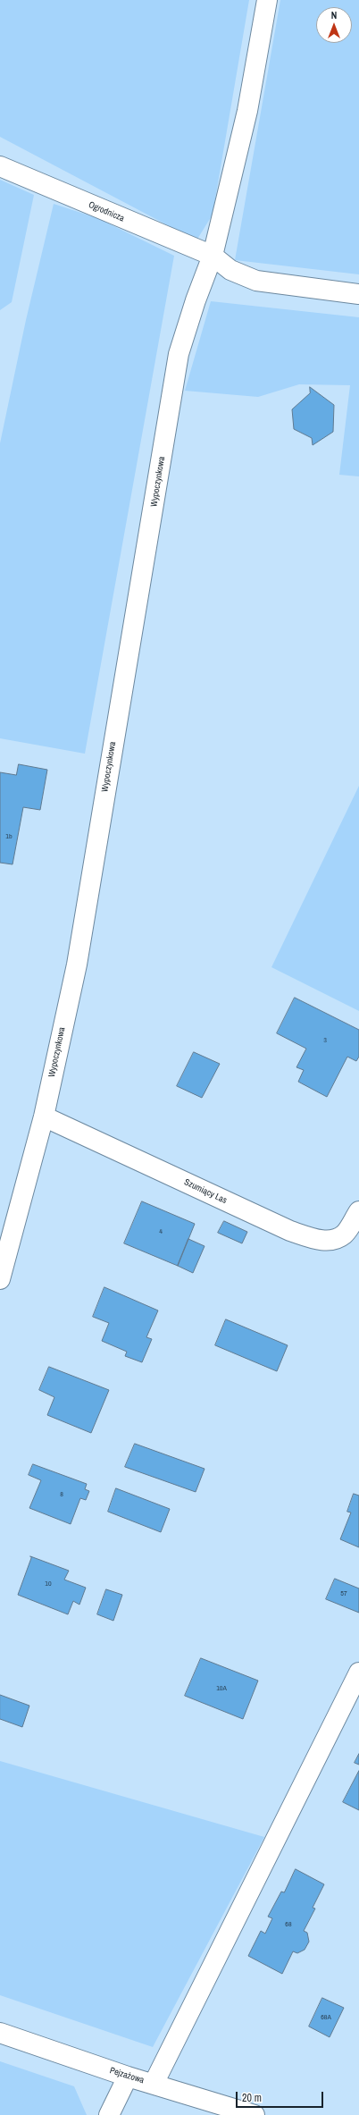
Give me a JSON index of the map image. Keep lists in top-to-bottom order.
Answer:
{
  "streets": {
    "street": [
      "Ogrodnicza",
      "Wypoczynkowa",
      "Szumiący Las",
      "Pejzażowa"
    ]
  },
  "crossings": [
    ["Ogrodnicza", "Wypoczynkowa"],
    ["Wypoczynkowa", "Szumiący Las"]
  ],
  "house_numbers": [
    "1b",
    "3",
    "4",
    "8",
    "10",
    "57",
    "10A",
    "68",
    "68A"
  ],
  "scale_bar": "20 m",
  "north": "top"
}
